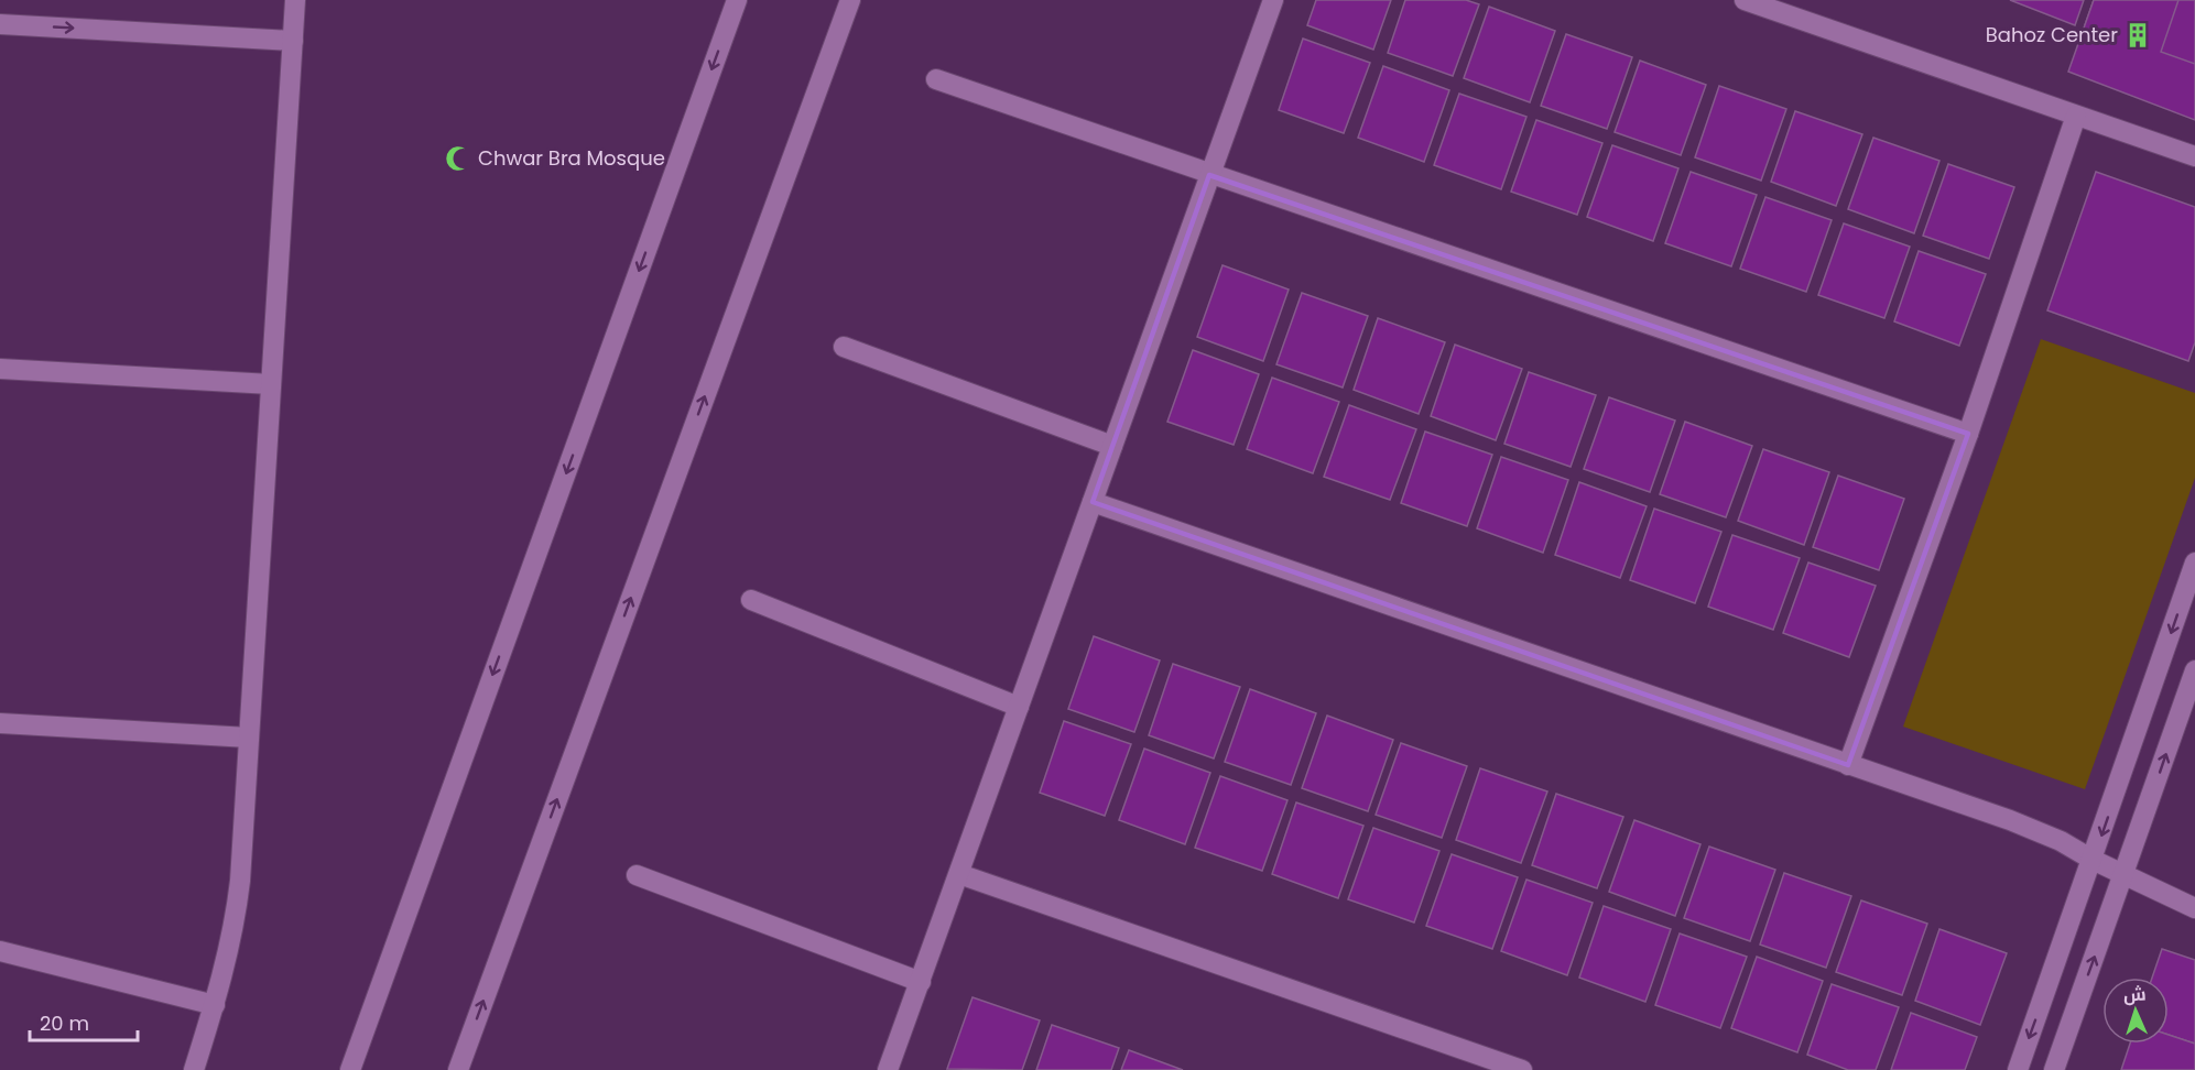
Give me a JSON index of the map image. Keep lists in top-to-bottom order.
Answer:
{
  "places": {
    "building": ["Bahoz Center"],
    "mosque": ["Chwar Bra Mosque"]
  },
  "scale_bar": "20 m",
  "north": "top"
}
